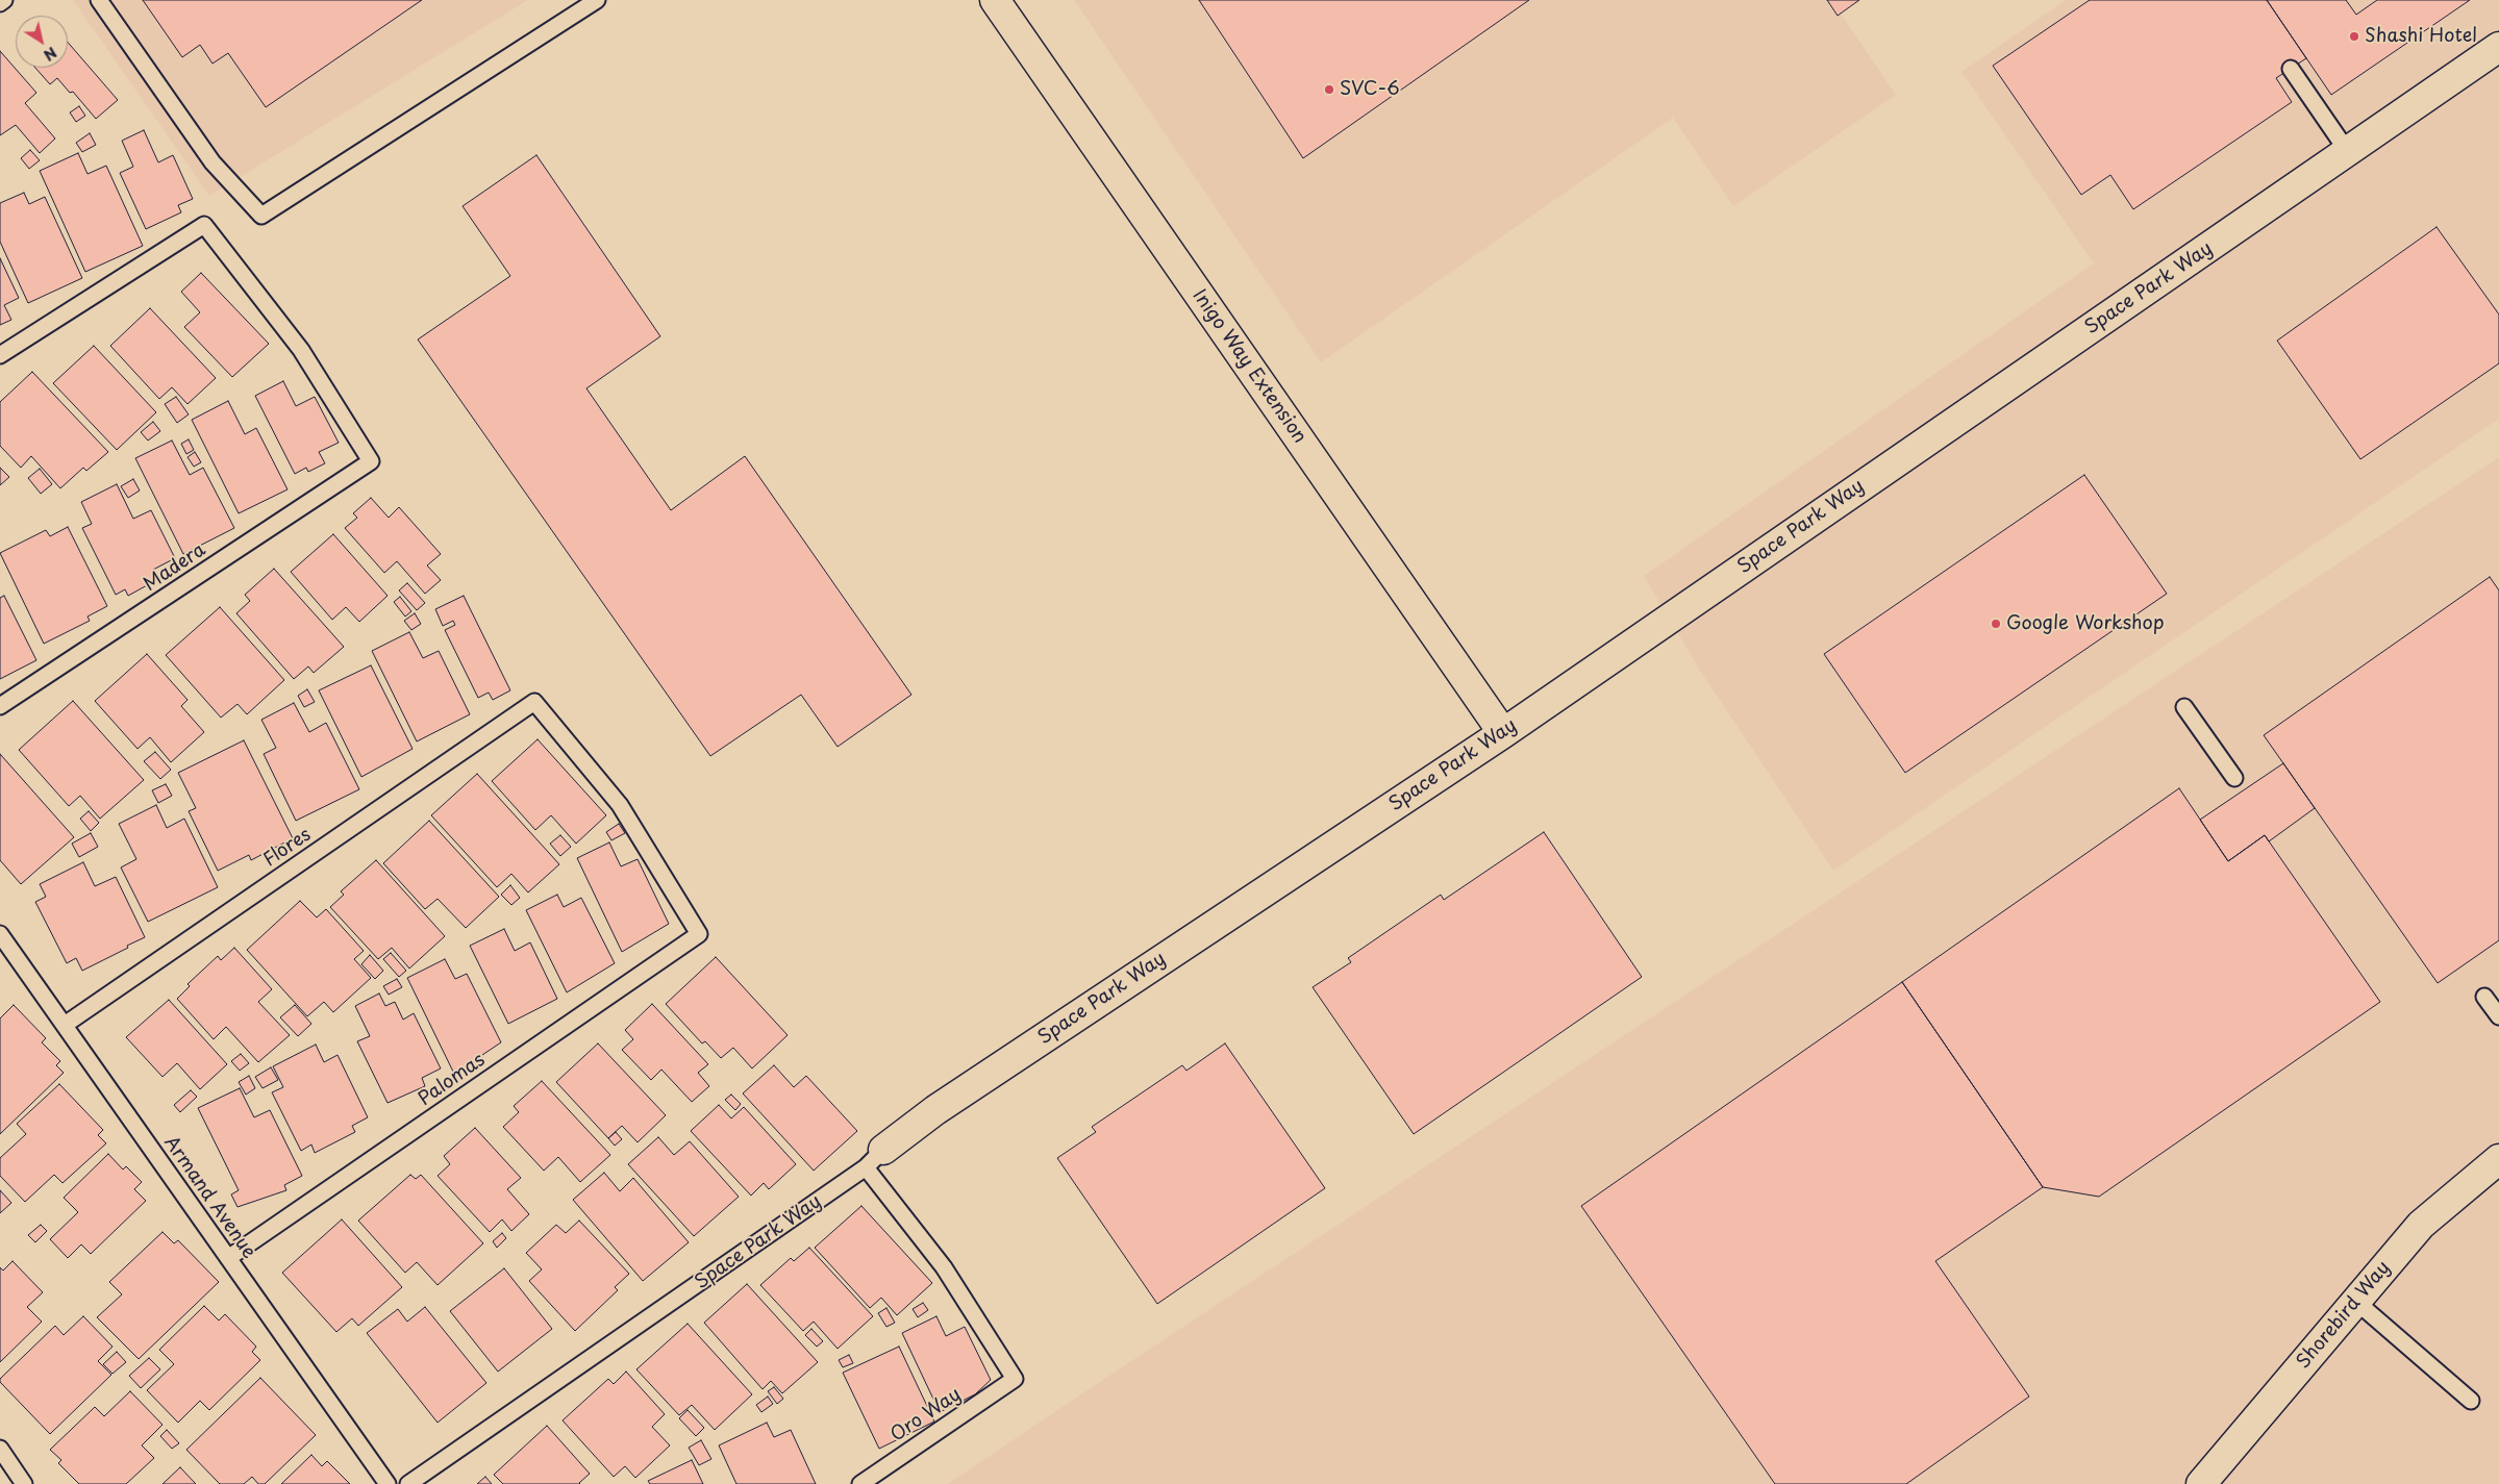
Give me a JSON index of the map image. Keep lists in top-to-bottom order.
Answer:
{
  "streets": {
    "street": ["Space Park Way", "Inigo Way Extension", "Shorebird Way"],
    "lane": [
      "Madera",
      "Flores",
      "Palomas",
      "Armand Avenue",
      "Oro Way"
    ]
  },
  "crossings": [
    ["Space Park Way", "Inigo Way Extension"],
    ["Space Park Way", "Oro Way"],
    ["Flores", "Palomas"],
    ["Flores", "Armand Avenue"],
    ["Palomas", "Armand Avenue"]
  ],
  "places": ["Shashi Hotel", "SVC-6", "Google Workshop"],
  "north": "bottom right"
}
